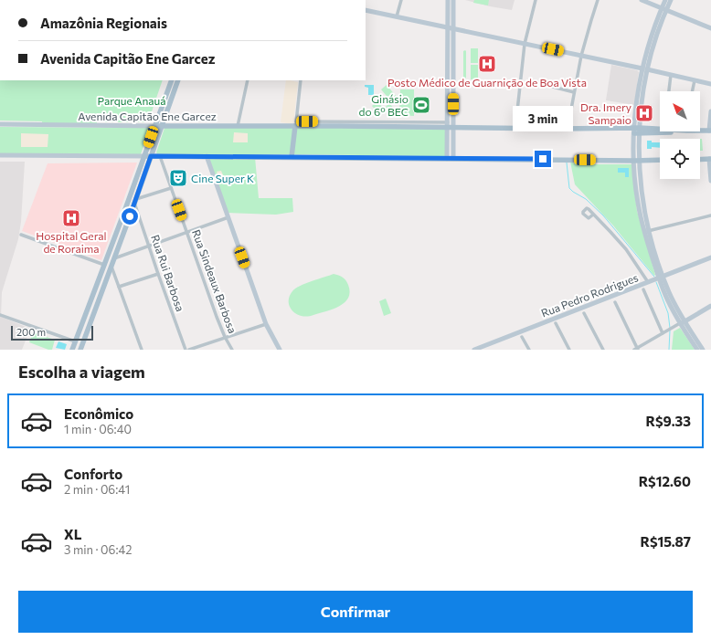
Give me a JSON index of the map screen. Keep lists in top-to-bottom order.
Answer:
{
  "streets": {
    "main road": ["Avenida Capitão Ene Garcez"],
    "street": ["Rua Rui Barbosa", "Rua Sindeaux Barbosa", "Rua Pedro Rodrigues"]
  },
  "parks": ["Parque Anauá"],
  "places": {
    "hospital": ["Posto Médico de Guarnição de Boa Vista", "Dra. Imery Sampaio", "Hospital Geral de Roraima"],
    "sports": ["Ginásio do 6º BEC"],
    "theatre": ["Cine Super K"]
  },
  "scale_bar": "200 m",
  "north": "top left",
  "page": {
    "banner": ["Amazônia Regionais", "Avenida Capitão Ene Garcez"],
    "bubble": "3 min",
    "scale": "200 m",
    "heading": "Escolha a viagem",
    "list": [
      {
        "name": "Econômico",
        "note": "1 min · 06:40",
        "value": "R$9.33"
      },
      {
        "name": "Conforto",
        "note": "2 min · 06:41",
        "value": "R$12.60"
      },
      {
        "name": "XL",
        "note": "3 min · 06:42",
        "value": "R$15.87"
      }
    ],
    "buttons": "Confirmar"
  }
}
